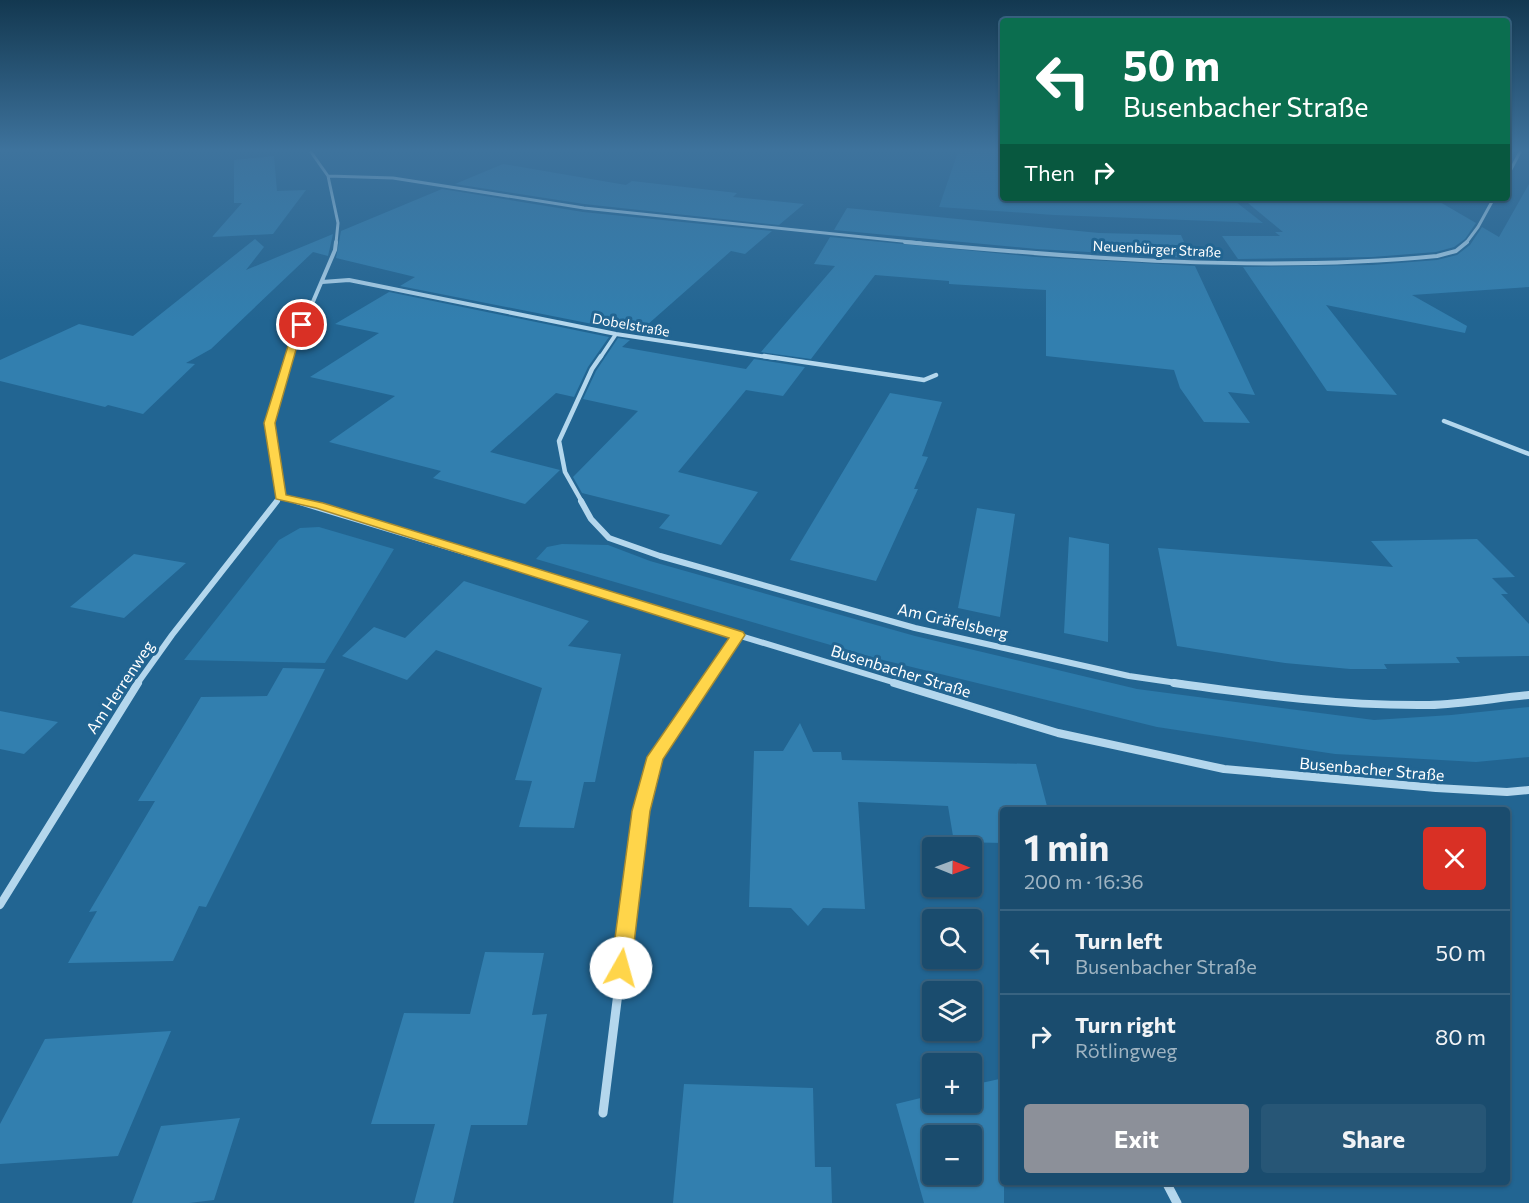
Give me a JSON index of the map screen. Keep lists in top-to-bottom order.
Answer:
{
  "streets": {
    "street": [
      "Neuenbürger Straße",
      "Dobelstraße",
      "Am Gräfelsberg",
      "Busenbacher Straße",
      "Am Herrenweg"
    ]
  },
  "crossings": [
    ["Dobelstraße", "Am Gräfelsberg"],
    ["Busenbacher Straße", "Am Herrenweg"]
  ],
  "north": "right",
  "page": {
    "turn": ["50 m", "Busenbacher Straße"],
    "then": "Then",
    "heading": ["1 min", "200 m · 16:36"],
    "map_buttons": ["+", "−"],
    "list": [
      {
        "name": "Turn left",
        "note": "Busenbacher Straße",
        "value": "50 m"
      },
      {
        "name": "Turn right",
        "note": "Rötlingweg",
        "value": "80 m"
      }
    ],
    "buttons": ["Exit", "Share"]
  }
}
